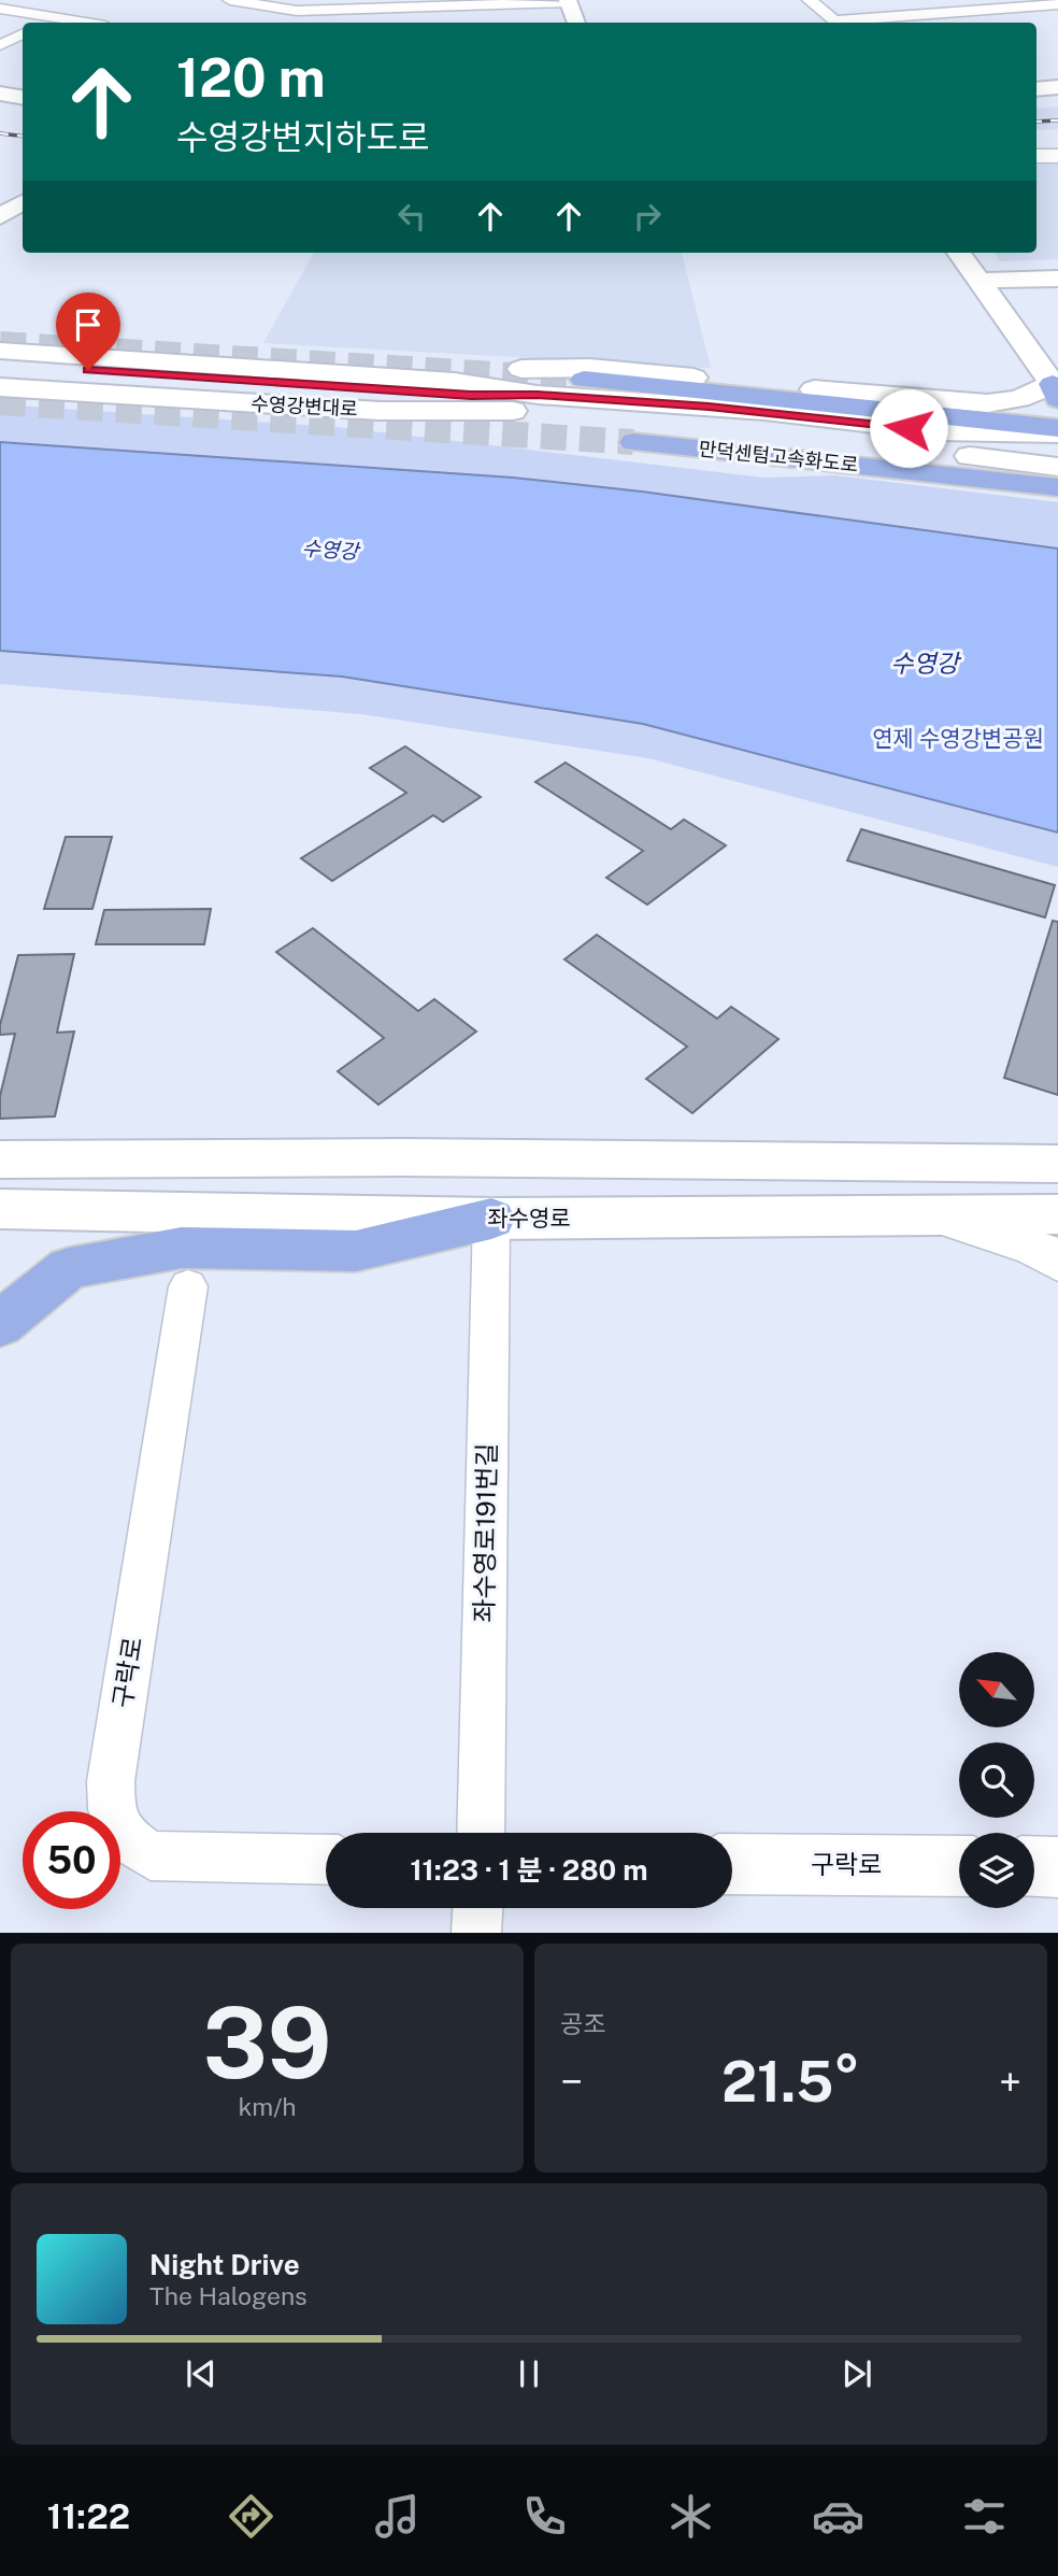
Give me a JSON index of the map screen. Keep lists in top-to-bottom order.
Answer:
{
  "streets": {
    "highway": ["만덕센텀고속화도로"],
    "main road": ["수영강변대로", "좌수영로"],
    "street": ["좌수영로191번길", "구락로"]
  },
  "crossings": [
    ["좌수영로", "좌수영로191번길"]
  ],
  "water": ["수영강"],
  "parks": ["연제 수영강변공원"],
  "north": "top left",
  "page": {
    "turn": ["120 m", "수영강변지하도로"],
    "limit": "50",
    "trip": "11:23 · 1 분 · 280 m",
    "tile": [
      ["39", "km/h"],
      "공조"
    ],
    "heat": ["−", "21.5°", "+"],
    "song": ["Night Drive", "The Halogens"],
    "tabs": "11:22"
  }
}
